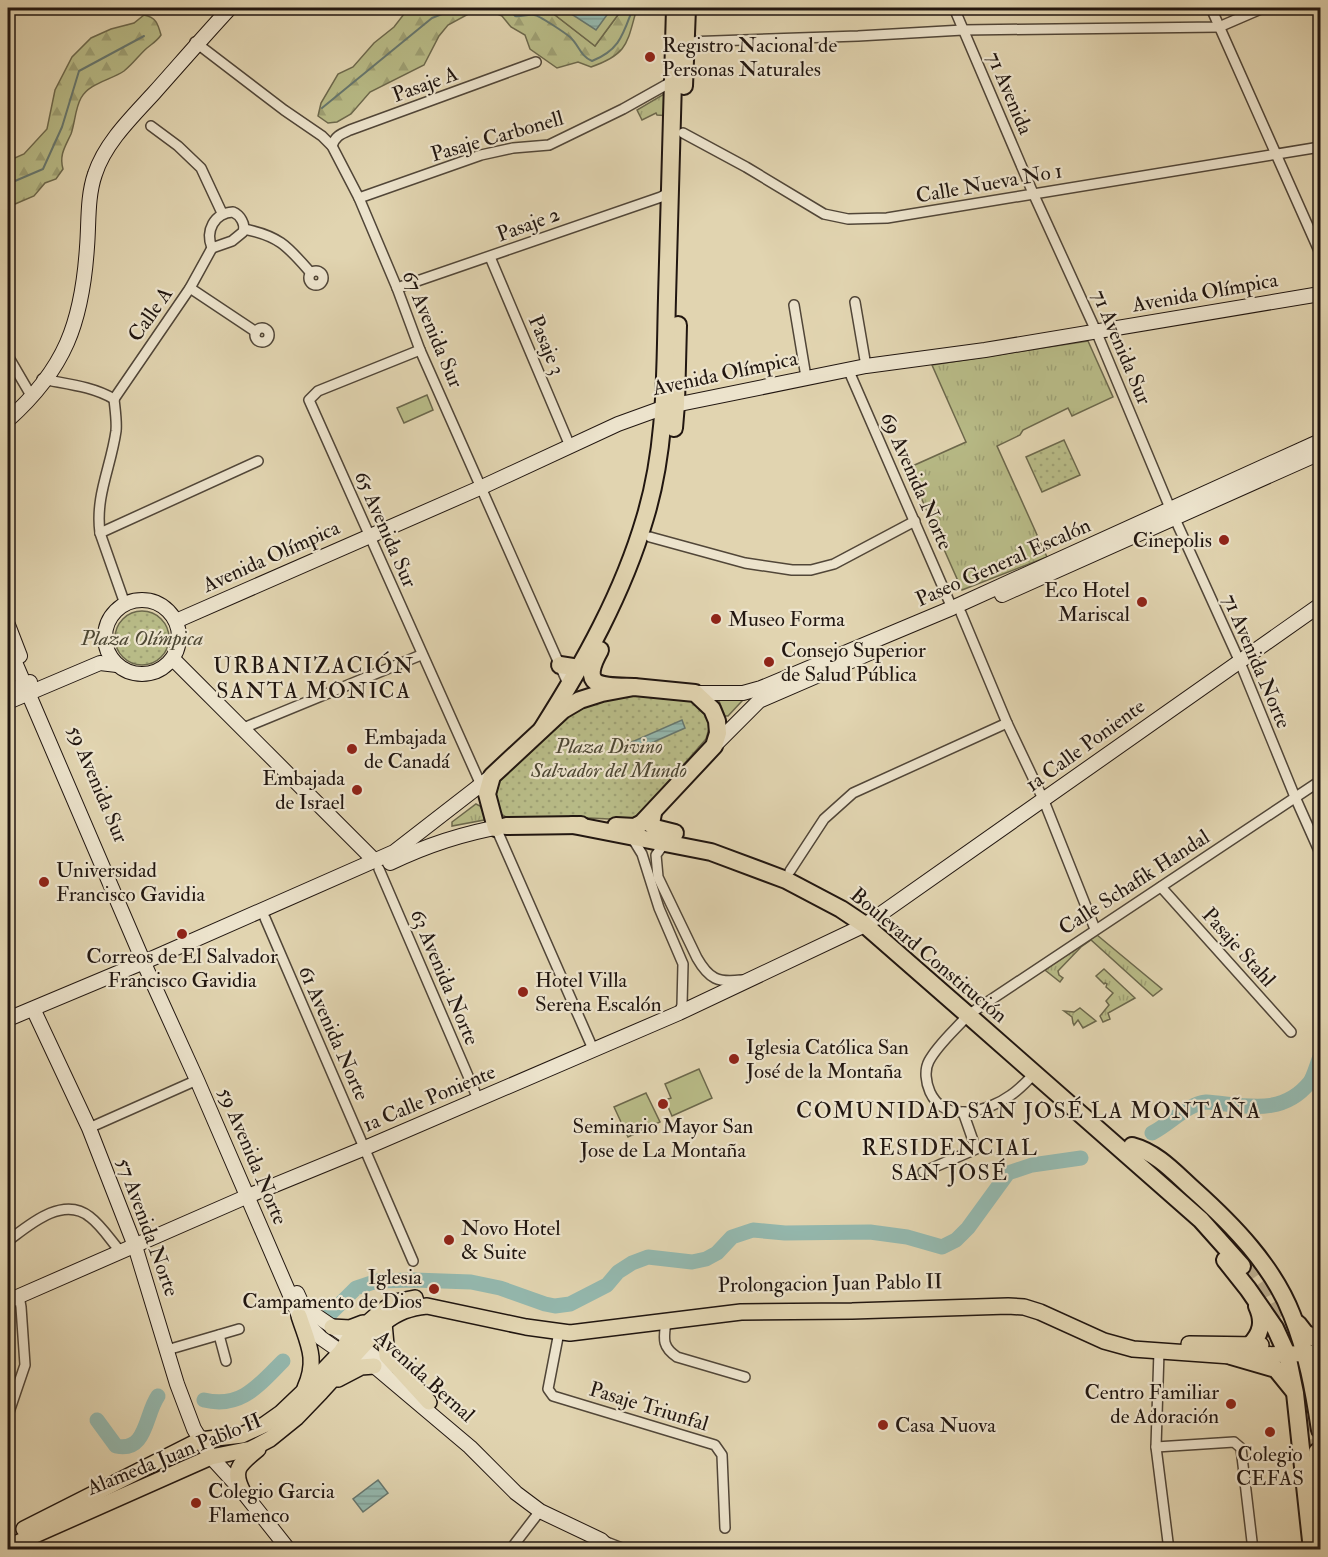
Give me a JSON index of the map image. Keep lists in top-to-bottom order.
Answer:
{
  "streets": {
    "highway": ["Boulevard Constitución"],
    "main road": ["Prolongacion Juan Pablo II", "Alameda Juan Pablo II"],
    "street": [
      "Pasaje A",
      "71 Avenida",
      "Pasaje Carbonell",
      "Calle Nueva No 1",
      "Pasaje 2",
      "Avenida Olímpica",
      "Calle A",
      "67 Avenida Sur",
      "Pasaje 3",
      "71 Avenida Sur",
      "69 Avenida Norte",
      "65 Avenida Sur",
      "Paseo General Escalón",
      "71 Avenida Norte",
      "1a Calle Poniente",
      "59 Avenida Sur",
      "Calle Schafik Handal",
      "Pasaje Stahl",
      "63 Avenida Norte",
      "61 Avenida Norte",
      "59 Avenida Norte",
      "57 Avenida Norte",
      "Avenida Bernal",
      "Pasaje Triunfal"
    ]
  },
  "crossings": [
    ["Pasaje A", "67 Avenida Sur"],
    ["71 Avenida", "Calle Nueva No 1"],
    ["71 Avenida", "71 Avenida Sur"],
    ["Pasaje Carbonell", "67 Avenida Sur"],
    ["Calle Nueva No 1", "71 Avenida Sur"],
    ["Pasaje 2", "67 Avenida Sur"],
    ["Pasaje 2", "Pasaje 3"],
    ["Avenida Olímpica", "67 Avenida Sur"],
    ["Avenida Olímpica", "Pasaje 3"],
    ["Avenida Olímpica", "71 Avenida Sur"],
    ["Avenida Olímpica", "69 Avenida Norte"],
    ["Avenida Olímpica", "65 Avenida Sur"],
    ["67 Avenida Sur", "65 Avenida Sur"],
    ["71 Avenida Sur", "Paseo General Escalón"],
    ["71 Avenida Sur", "71 Avenida Norte"],
    ["69 Avenida Norte", "Paseo General Escalón"],
    ["69 Avenida Norte", "1a Calle Poniente"],
    ["69 Avenida Norte", "Calle Schafik Handal"],
    ["Paseo General Escalón", "71 Avenida Norte"],
    ["71 Avenida Norte", "1a Calle Poniente"],
    ["71 Avenida Norte", "Calle Schafik Handal"],
    ["1a Calle Poniente", "Boulevard Constitución"],
    ["1a Calle Poniente", "63 Avenida Norte"],
    ["1a Calle Poniente", "61 Avenida Norte"],
    ["1a Calle Poniente", "59 Avenida Norte"],
    ["1a Calle Poniente", "57 Avenida Norte"],
    ["59 Avenida Sur", "59 Avenida Norte"],
    ["Calle Schafik Handal", "Pasaje Stahl"],
    ["Calle Schafik Handal", "Boulevard Constitución"],
    ["Boulevard Constitución", "Prolongacion Juan Pablo II"],
    ["59 Avenida Norte", "Prolongacion Juan Pablo II"],
    ["59 Avenida Norte", "Avenida Bernal"],
    ["59 Avenida Norte", "Alameda Juan Pablo II"],
    ["57 Avenida Norte", "Alameda Juan Pablo II"],
    ["Prolongacion Juan Pablo II", "Avenida Bernal"],
    ["Prolongacion Juan Pablo II", "Pasaje Triunfal"],
    ["Prolongacion Juan Pablo II", "Alameda Juan Pablo II"],
    ["Avenida Bernal", "Alameda Juan Pablo II"]
  ],
  "districts": ["URBANIZACIÓN SANTA MONICA", "COMUNIDAD SAN JOSÉ LA MONTAÑA", "RESIDENCIAL SAN JOSÉ"],
  "parks": ["Plaza Olímpica", "Plaza Divino Salvador del Mundo"],
  "places": [
    "Registro Nacional de Personas Naturales",
    "Cinepolis",
    "Eco Hotel Mariscal",
    "Museo Forma",
    "Consejo Superior de Salud Pública",
    "Embajada de Canadá",
    "Embajada de Israel",
    "Universidad Francisco Gavidia",
    "Correos de El Salvador Francisco Gavidia",
    "Hotel Villa Serena Escalón",
    "Iglesia Católica San José de la Montaña",
    "Seminario Mayor San Jose de La Montaña",
    "Novo Hotel & Suite",
    "Iglesia Campamento de Dios",
    "Centro Familiar de Adoración",
    "Casa Nuova",
    "Colegio CEFAS",
    "Colegio Garcia Flamenco"
  ]
}
